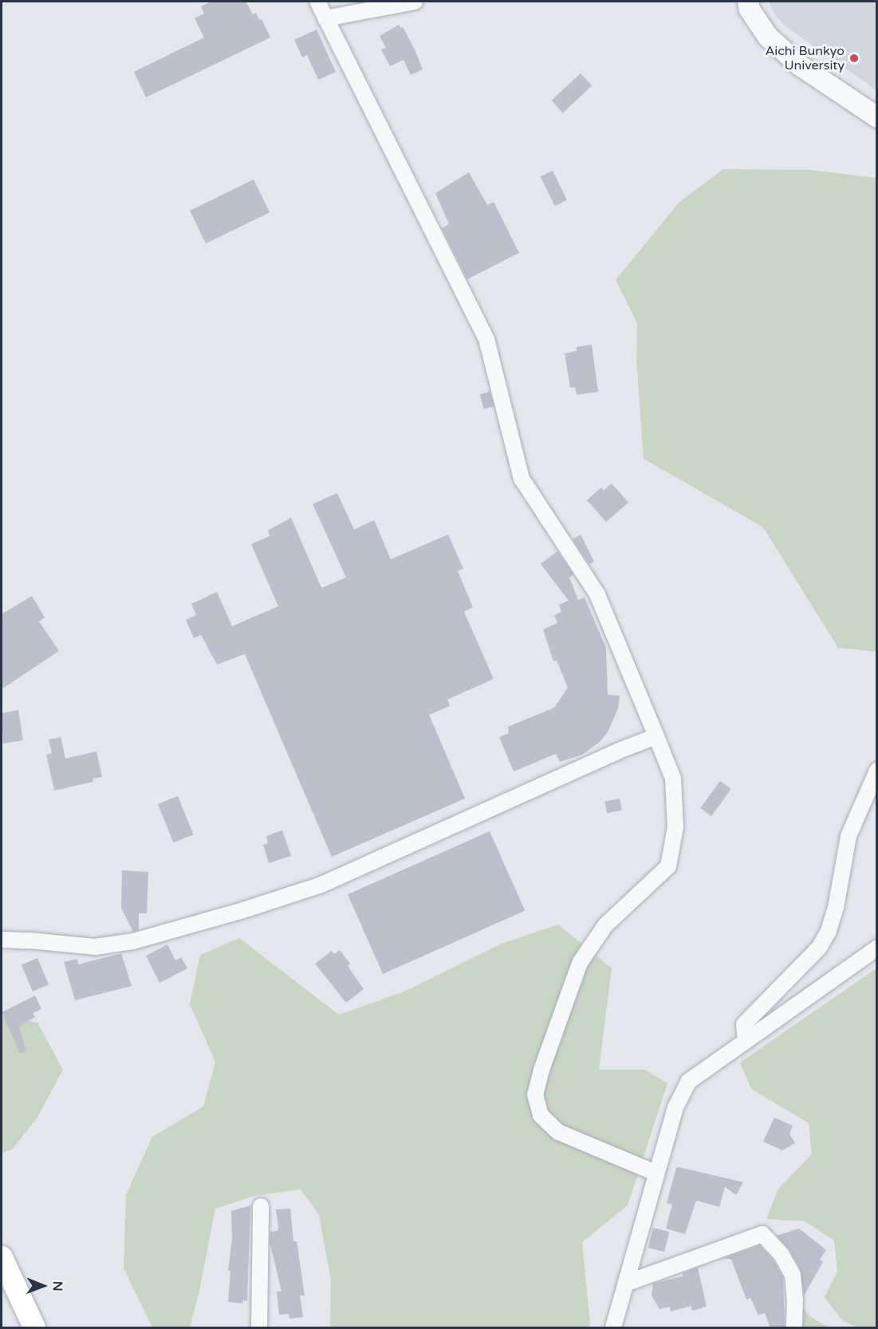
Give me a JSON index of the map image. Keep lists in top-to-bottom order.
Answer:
{
  "places": ["Aichi Bunkyo University"],
  "north": "right"
}
